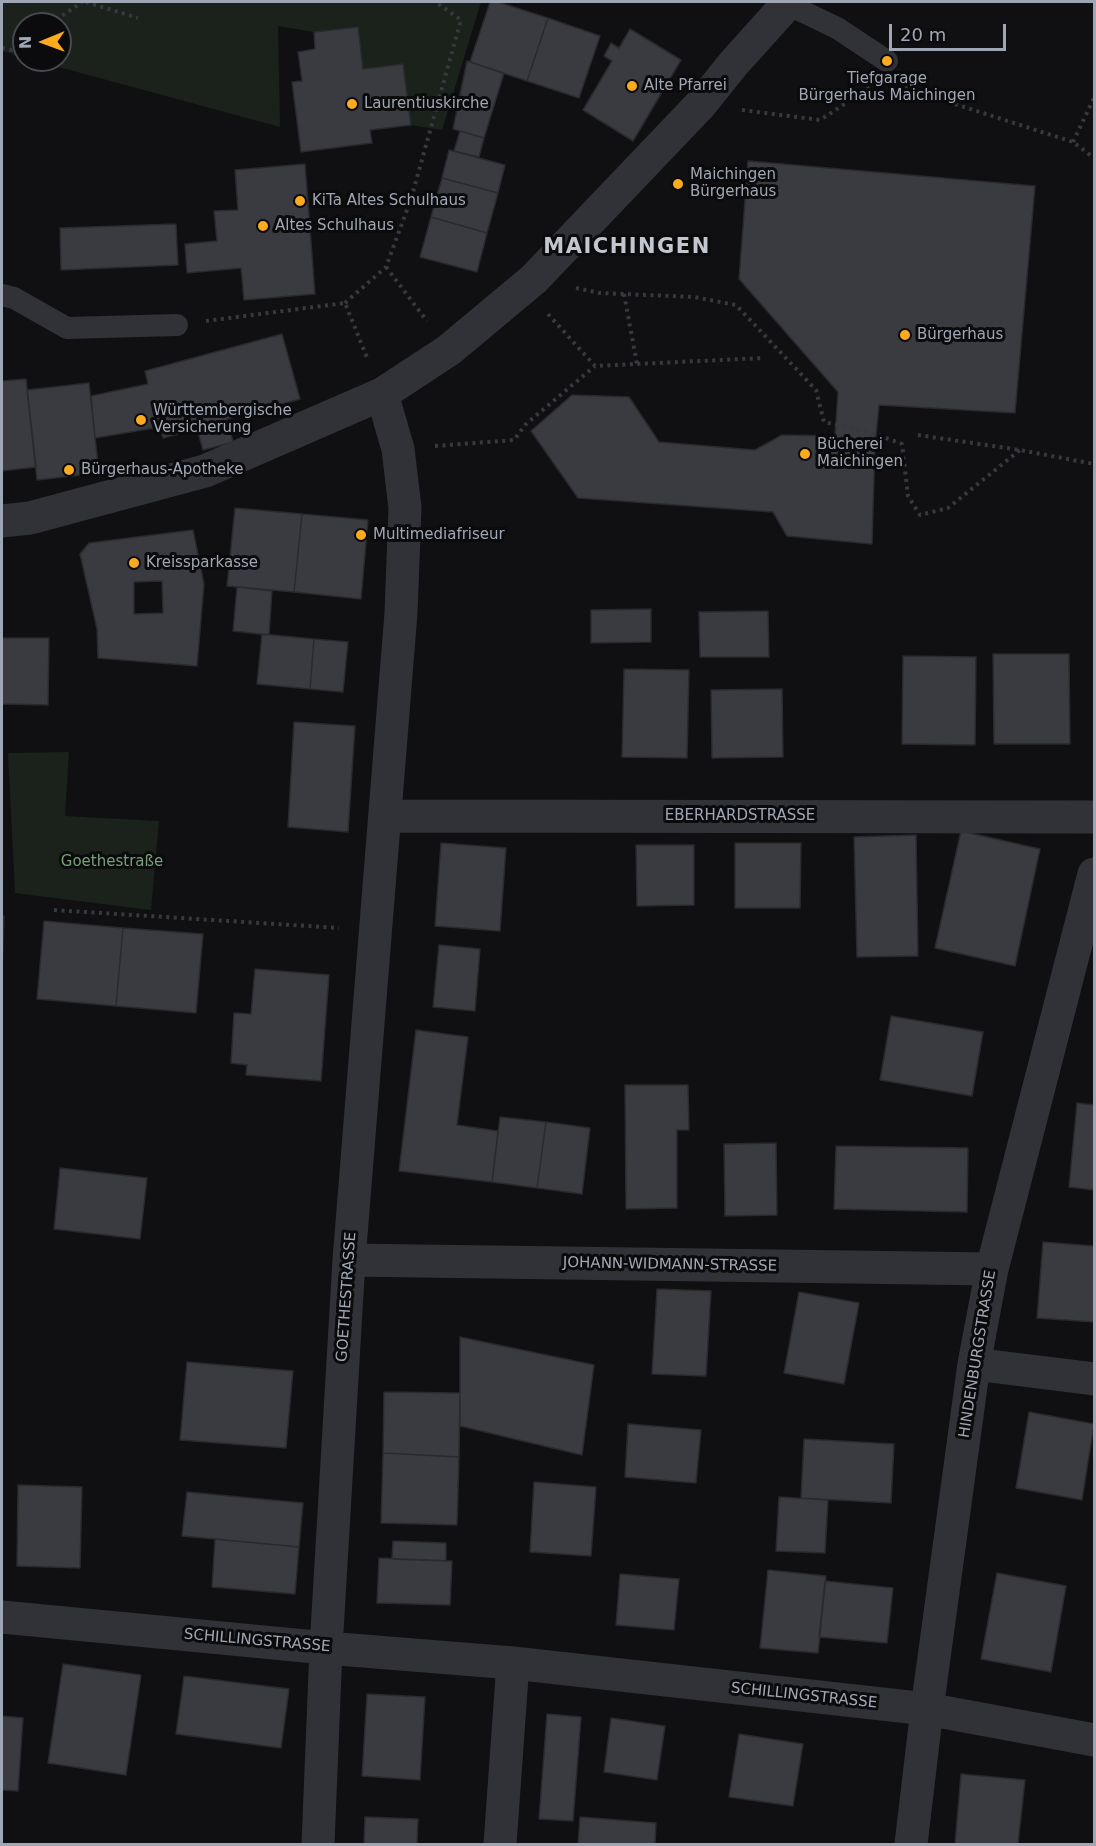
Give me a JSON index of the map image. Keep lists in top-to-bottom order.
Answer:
{
  "streets": {
    "street": [
      "EBERHARDSTRASSE",
      "JOHANN-WIDMANN-STRASSE",
      "GOETHESTRASSE",
      "HINDENBURGSTRASSE",
      "SCHILLINGSTRASSE"
    ]
  },
  "crossings": [
    ["EBERHARDSTRASSE", "GOETHESTRASSE"],
    ["JOHANN-WIDMANN-STRASSE", "GOETHESTRASSE"],
    ["JOHANN-WIDMANN-STRASSE", "HINDENBURGSTRASSE"],
    ["GOETHESTRASSE", "SCHILLINGSTRASSE"],
    ["HINDENBURGSTRASSE", "SCHILLINGSTRASSE"]
  ],
  "districts": ["MAICHINGEN"],
  "parks": ["Goethestraße"],
  "places": [
    "Tiefgarage Bürgerhaus Maichingen",
    "Alte Pfarrei",
    "Laurentiuskirche",
    "Maichingen Bürgerhaus",
    "KiTa Altes Schulhaus",
    "Altes Schulhaus",
    "Bürgerhaus",
    "Württembergische Versicherung",
    "Bücherei Maichingen",
    "Bürgerhaus-Apotheke",
    "Multimediafriseur",
    "Kreissparkasse"
  ],
  "scale_bar": "20 m",
  "north": "left"
}
